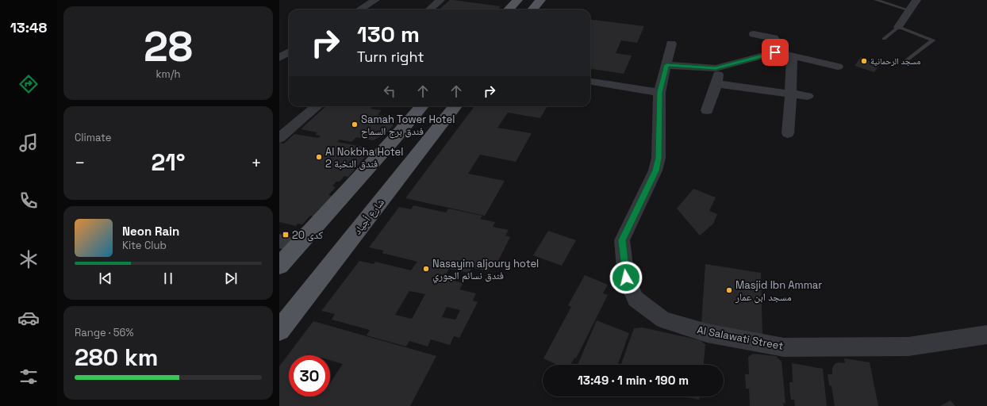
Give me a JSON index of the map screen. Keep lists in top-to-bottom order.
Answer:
{
  "streets": {
    "main road": ["شارع أجياد"],
    "street": ["Al Salawati Street"]
  },
  "places": {
    "other": [
      "مسجد الرحمانية",
      "Samah Tower Hotel فندق برج السماح",
      "Al Nokbha Hotel 2 فندق النخبة",
      "Nasayim aljoury hotel فندق نسائم الجوري",
      "Masjid Ibn Ammar مسجد ابن عمار"
    ],
    "transit": ["كدى 20"]
  },
  "page": {
    "tabs": "13:48",
    "tile": [
      ["28", "km/h"],
      "Climate",
      ["Range · 56%", "280 km"]
    ],
    "turn": ["130 m", "Turn right"],
    "heat": ["−", "21°", "+"],
    "song": ["Neon Rain", "Kite Club"],
    "limit": "30",
    "trip": "13:49 · 1 min · 190 m"
  }
}
